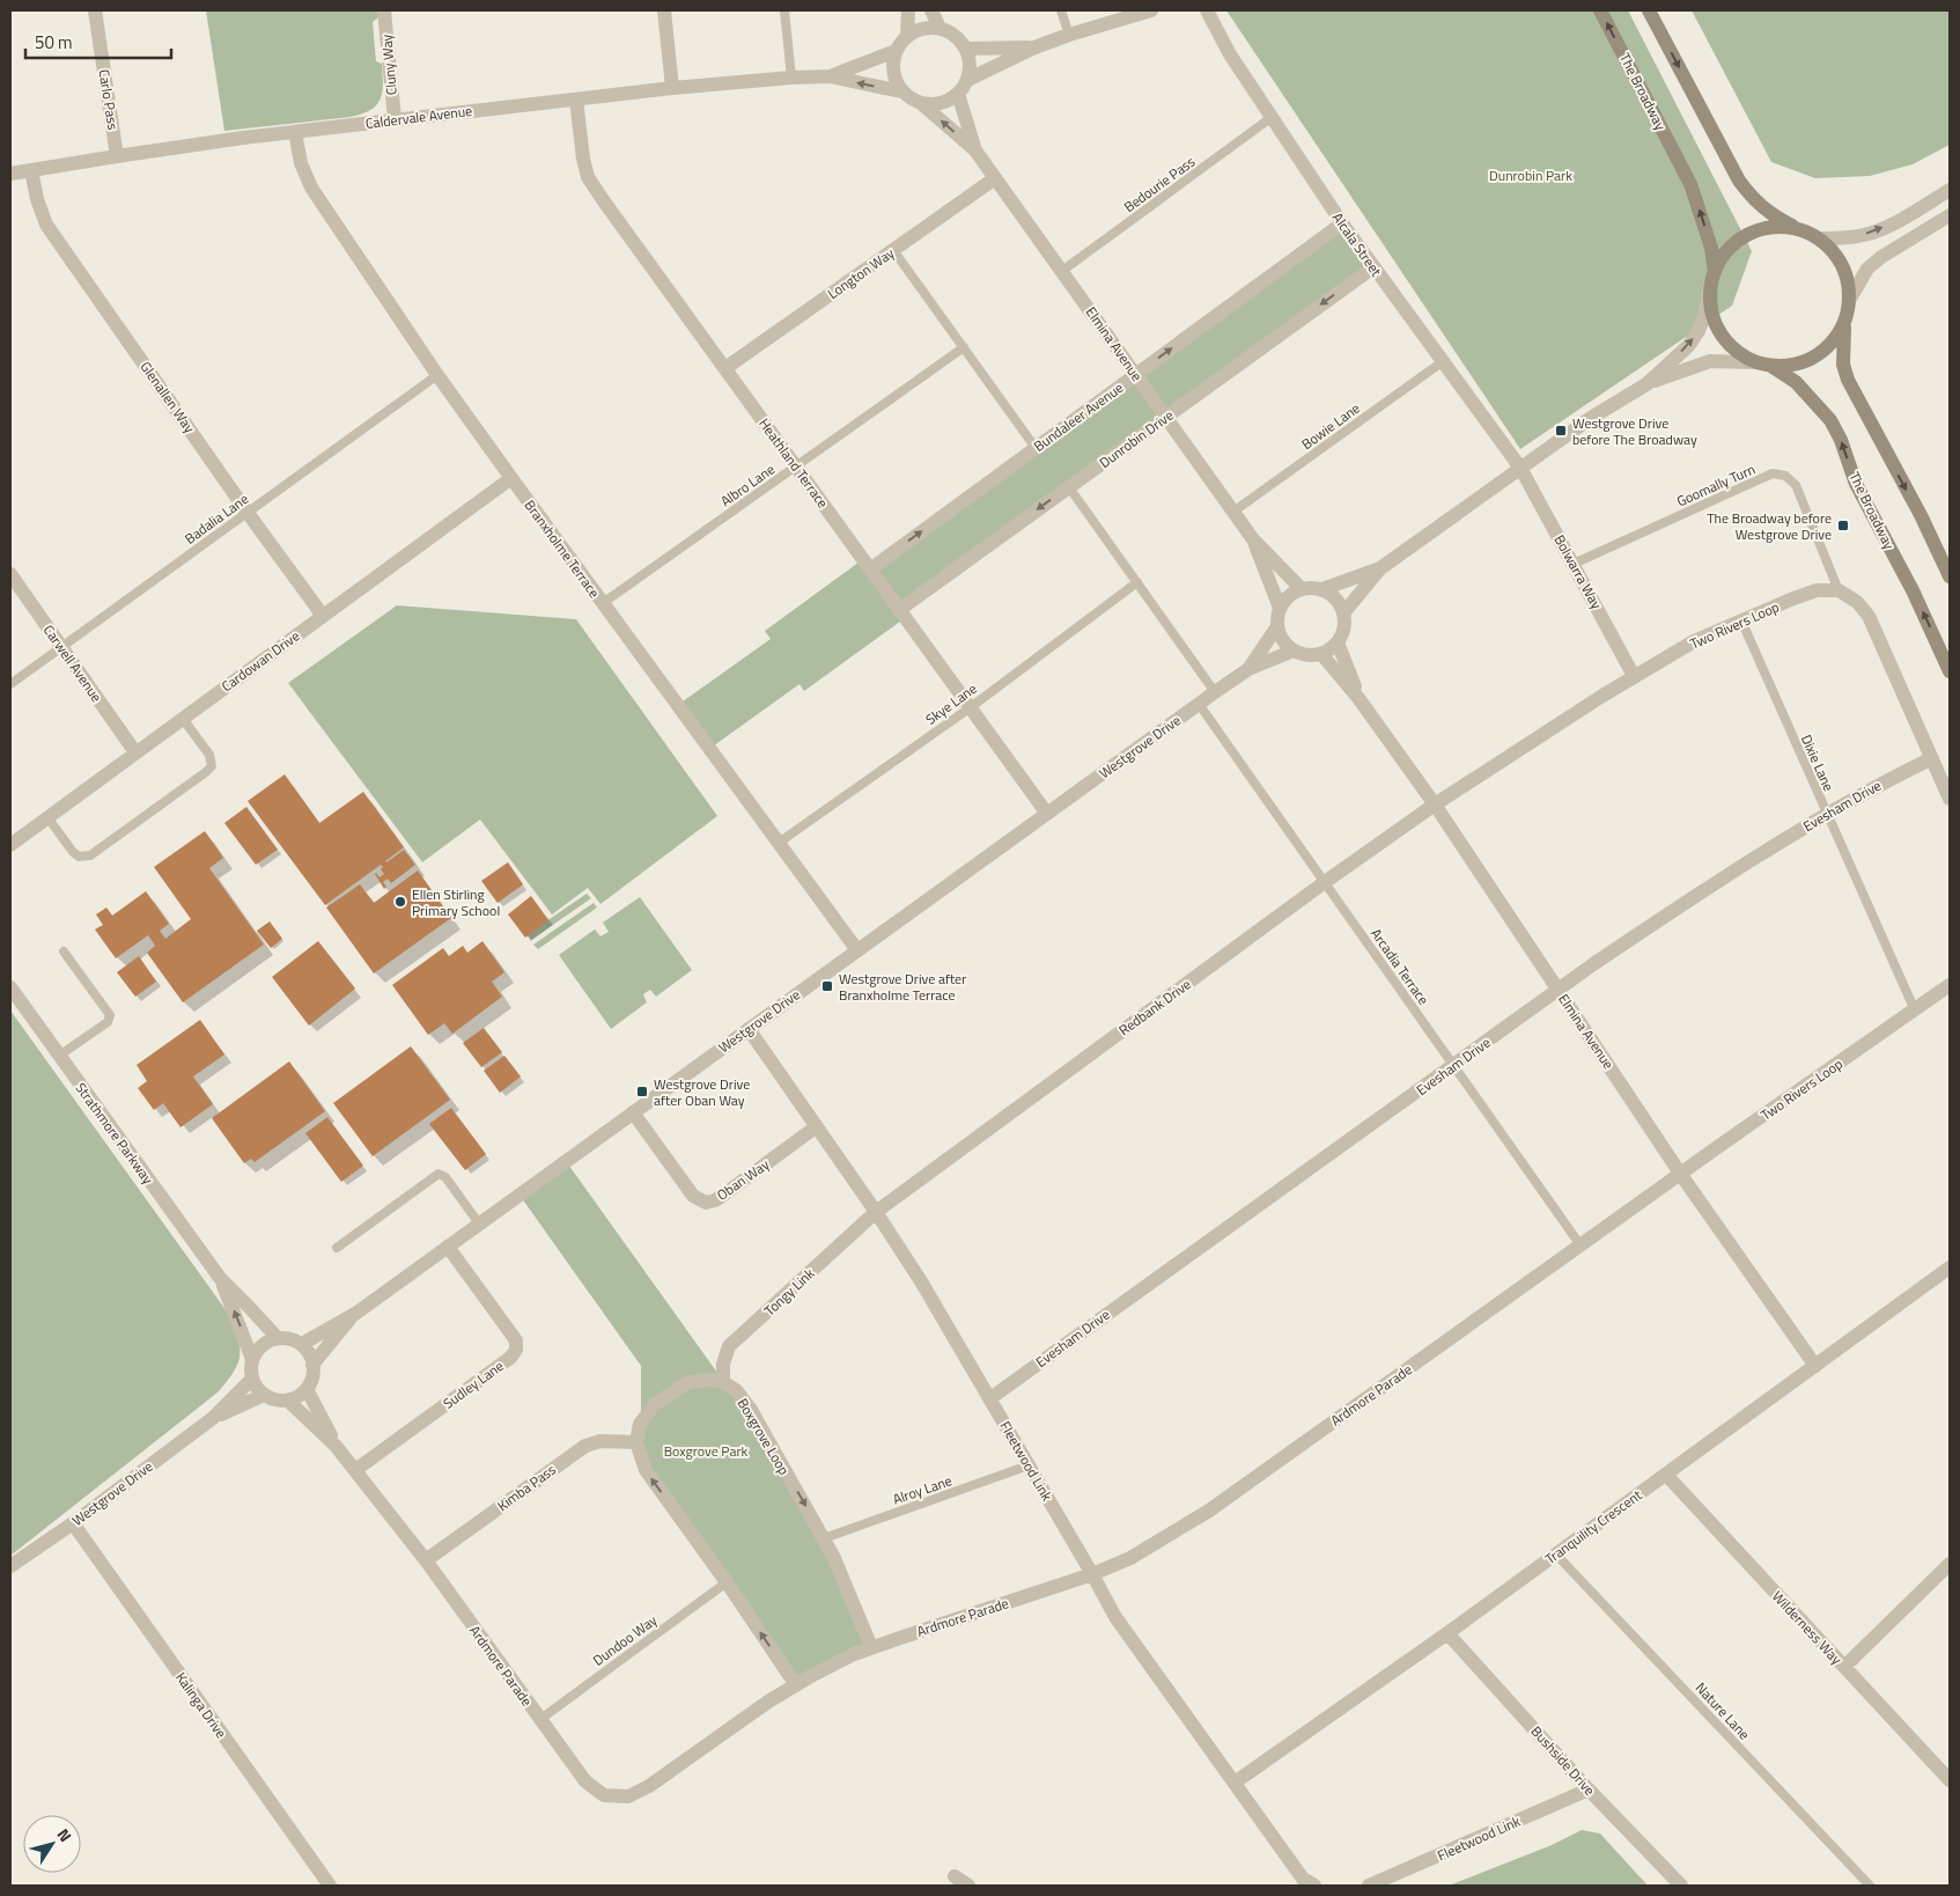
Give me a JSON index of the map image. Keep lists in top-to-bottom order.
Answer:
{
  "streets": {
    "main road": ["The Broadway"],
    "street": [
      "Cluny Way",
      "Carlo Pass",
      "Caldervale Avenue",
      "Alcala Street",
      "Longton Way",
      "Elmina Avenue",
      "Glenallen Way",
      "Bundaleer Avenue",
      "Dunrobin Drive",
      "Heathland Terrace",
      "Branxholme Terrace",
      "Bolwarra Way",
      "Two Rivers Loop",
      "Cardowan Drive",
      "Carwell Avenue",
      "Westgrove Drive",
      "Evesham Drive",
      "Redbank Drive",
      "Strathmore Parkway",
      "Oban Way",
      "Tongy Link",
      "Sudley Lane",
      "Ardmore Parade",
      "Boxgrove Loop",
      "Fleetwood Link",
      "Kimba Pass",
      "Tranquility Crescent",
      "Wilderness Way",
      "Kalinga Drive",
      "Bushside Drive"
    ],
    "lane": [
      "Bedourie Pass",
      "Bowie Lane",
      "Albro Lane",
      "Goomally Turn",
      "Badalia Lane",
      "Skye Lane",
      "Dixie Lane",
      "Arcadia Terrace",
      "Alroy Lane",
      "Dundoo Way",
      "Nature Lane"
    ]
  },
  "crossings": [
    ["Cluny Way", "Caldervale Avenue"],
    ["Carlo Pass", "Caldervale Avenue"],
    ["Caldervale Avenue", "Elmina Avenue"],
    ["Caldervale Avenue", "Glenallen Way"],
    ["Caldervale Avenue", "Heathland Terrace"],
    ["Caldervale Avenue", "Branxholme Terrace"],
    ["Bedourie Pass", "Alcala Street"],
    ["Bedourie Pass", "Elmina Avenue"],
    ["Alcala Street", "Bundaleer Avenue"],
    ["Alcala Street", "Bowie Lane"],
    ["Alcala Street", "Dunrobin Drive"],
    ["Alcala Street", "Bolwarra Way"],
    ["Longton Way", "Elmina Avenue"],
    ["Longton Way", "Heathland Terrace"],
    ["Elmina Avenue", "Bundaleer Avenue"],
    ["Elmina Avenue", "Bowie Lane"],
    ["Elmina Avenue", "Dunrobin Drive"],
    ["Elmina Avenue", "Two Rivers Loop"],
    ["Elmina Avenue", "Westgrove Drive"],
    ["Elmina Avenue", "Evesham Drive"],
    ["Elmina Avenue", "Redbank Drive"],
    ["Elmina Avenue", "Ardmore Parade"],
    ["Elmina Avenue", "Tranquility Crescent"],
    ["Glenallen Way", "Badalia Lane"],
    ["Glenallen Way", "Cardowan Drive"],
    ["Bundaleer Avenue", "Heathland Terrace"],
    ["Dunrobin Drive", "Heathland Terrace"],
    ["Heathland Terrace", "Albro Lane"],
    ["Heathland Terrace", "Skye Lane"],
    ["Heathland Terrace", "Westgrove Drive"],
    ["Albro Lane", "Branxholme Terrace"],
    ["Goomally Turn", "Bolwarra Way"],
    ["Goomally Turn", "Two Rivers Loop"],
    ["Badalia Lane", "Branxholme Terrace"],
    ["Badalia Lane", "Carwell Avenue"],
    ["Branxholme Terrace", "Cardowan Drive"],
    ["Branxholme Terrace", "Skye Lane"],
    ["Branxholme Terrace", "Westgrove Drive"],
    ["Bolwarra Way", "Two Rivers Loop"],
    ["Two Rivers Loop", "Dixie Lane"],
    ["Two Rivers Loop", "Redbank Drive"],
    ["Two Rivers Loop", "Ardmore Parade"],
    ["Cardowan Drive", "Carwell Avenue"],
    ["Westgrove Drive", "Arcadia Terrace"],
    ["Westgrove Drive", "Strathmore Parkway"],
    ["Westgrove Drive", "Oban Way"],
    ["Westgrove Drive", "Sudley Lane"],
    ["Westgrove Drive", "Ardmore Parade"],
    ["Westgrove Drive", "Fleetwood Link"],
    ["Westgrove Drive", "Kalinga Drive"],
    ["Dixie Lane", "Evesham Drive"],
    ["Evesham Drive", "Arcadia Terrace"],
    ["Evesham Drive", "Fleetwood Link"],
    ["Arcadia Terrace", "Redbank Drive"],
    ["Arcadia Terrace", "Ardmore Parade"],
    ["Redbank Drive", "Tongy Link"],
    ["Redbank Drive", "Fleetwood Link"],
    ["Strathmore Parkway", "Ardmore Parade"],
    ["Oban Way", "Fleetwood Link"],
    ["Tongy Link", "Boxgrove Loop"],
    ["Tongy Link", "Fleetwood Link"],
    ["Sudley Lane", "Ardmore Parade"],
    ["Ardmore Parade", "Boxgrove Loop"],
    ["Ardmore Parade", "Fleetwood Link"],
    ["Ardmore Parade", "Kimba Pass"],
    ["Ardmore Parade", "Dundoo Way"],
    ["Boxgrove Loop", "Alroy Lane"],
    ["Fleetwood Link", "Alroy Lane"],
    ["Fleetwood Link", "Tranquility Crescent"],
    ["Fleetwood Link", "Bushside Drive"],
    ["Tranquility Crescent", "Wilderness Way"],
    ["Tranquility Crescent", "Nature Lane"],
    ["Tranquility Crescent", "Bushside Drive"]
  ],
  "one_way": ["Bundaleer Avenue", "Dunrobin Drive"],
  "parks": ["Dunrobin Park", "Boxgrove Park"],
  "places": {
    "transit": [
      "Westgrove Drive before The Broadway",
      "The Broadway before Westgrove Drive",
      "Westgrove Drive after Branxholme Terrace",
      "Westgrove Drive after Oban Way"
    ],
    "other": ["Ellen Stirling Primary School"]
  },
  "scale_bar": "50 m",
  "north": "top right"
}
